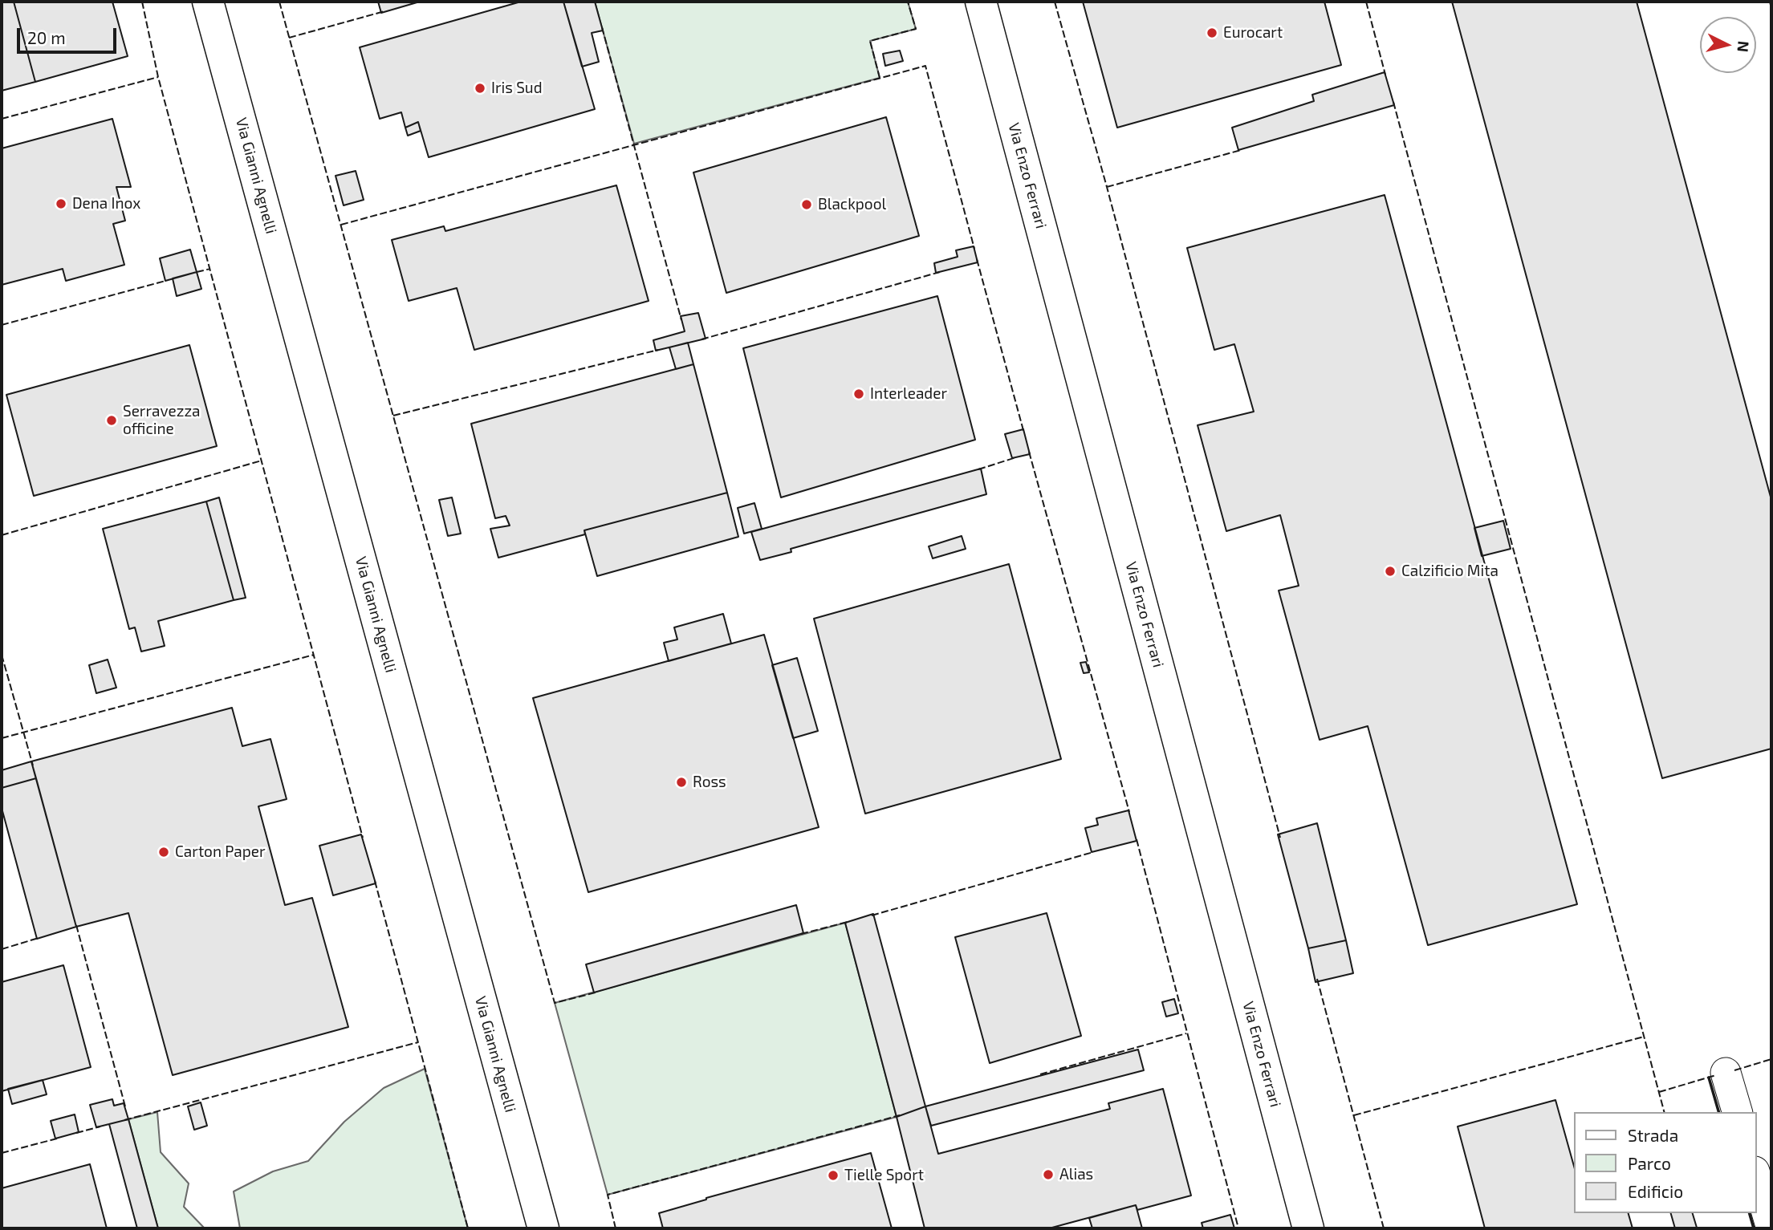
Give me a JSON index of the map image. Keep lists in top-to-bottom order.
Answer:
{
  "streets": {
    "street": ["Via Gianni Agnelli", "Via Enzo Ferrari"]
  },
  "places": [
    "Eurocart",
    "Iris Sud",
    "Dena Inox",
    "Blackpool",
    "Interleader",
    "Serravezza officine",
    "Calzificio Mita",
    "Ross",
    "Carton Paper",
    "Alias",
    "Tielle Sport"
  ],
  "legend": ["Strada", "Parco", "Edificio"],
  "scale_bar": "20 m",
  "north": "right"
}
